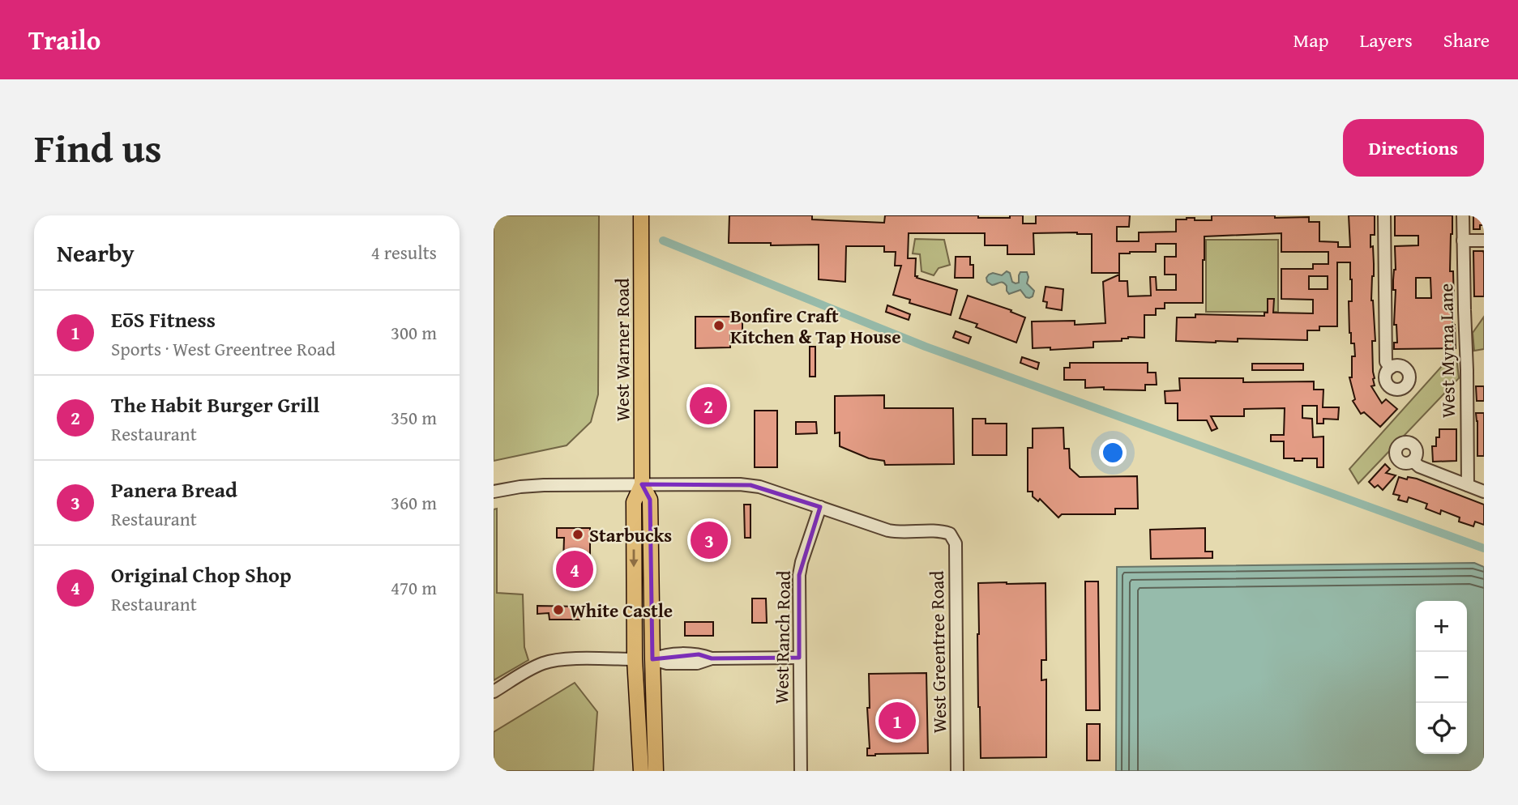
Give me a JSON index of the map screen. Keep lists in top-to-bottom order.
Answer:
{
  "streets": {
    "main road": ["West Warner Road"],
    "street": ["West Myrna Lane", "West Ranch Road", "West Greentree Road"]
  },
  "crossings": [
    ["West Ranch Road", "West Greentree Road"]
  ],
  "places": ["Bonfire Craft Kitchen & Tap House", "Starbucks", "White Castle"],
  "page": {
    "header": "Trailo",
    "nav": ["Map", "Layers", "Share"],
    "title": "Find us",
    "buttons": "Directions",
    "heading": ["Nearby", "4 results"],
    "list": [
      {
        "mark": "1",
        "name": "EōS Fitness",
        "note": "Sports · West Greentree Road",
        "value": "300 m"
      },
      {
        "mark": "2",
        "name": "The Habit Burger Grill",
        "note": "Restaurant",
        "value": "350 m"
      },
      {
        "mark": "3",
        "name": "Panera Bread",
        "note": "Restaurant",
        "value": "360 m"
      },
      {
        "mark": "4",
        "name": "Original Chop Shop",
        "note": "Restaurant",
        "value": "470 m"
      }
    ],
    "pins": [
      "2",
      "3",
      "4",
      "1"
    ],
    "map_buttons": ["+", "−"]
  }
}
